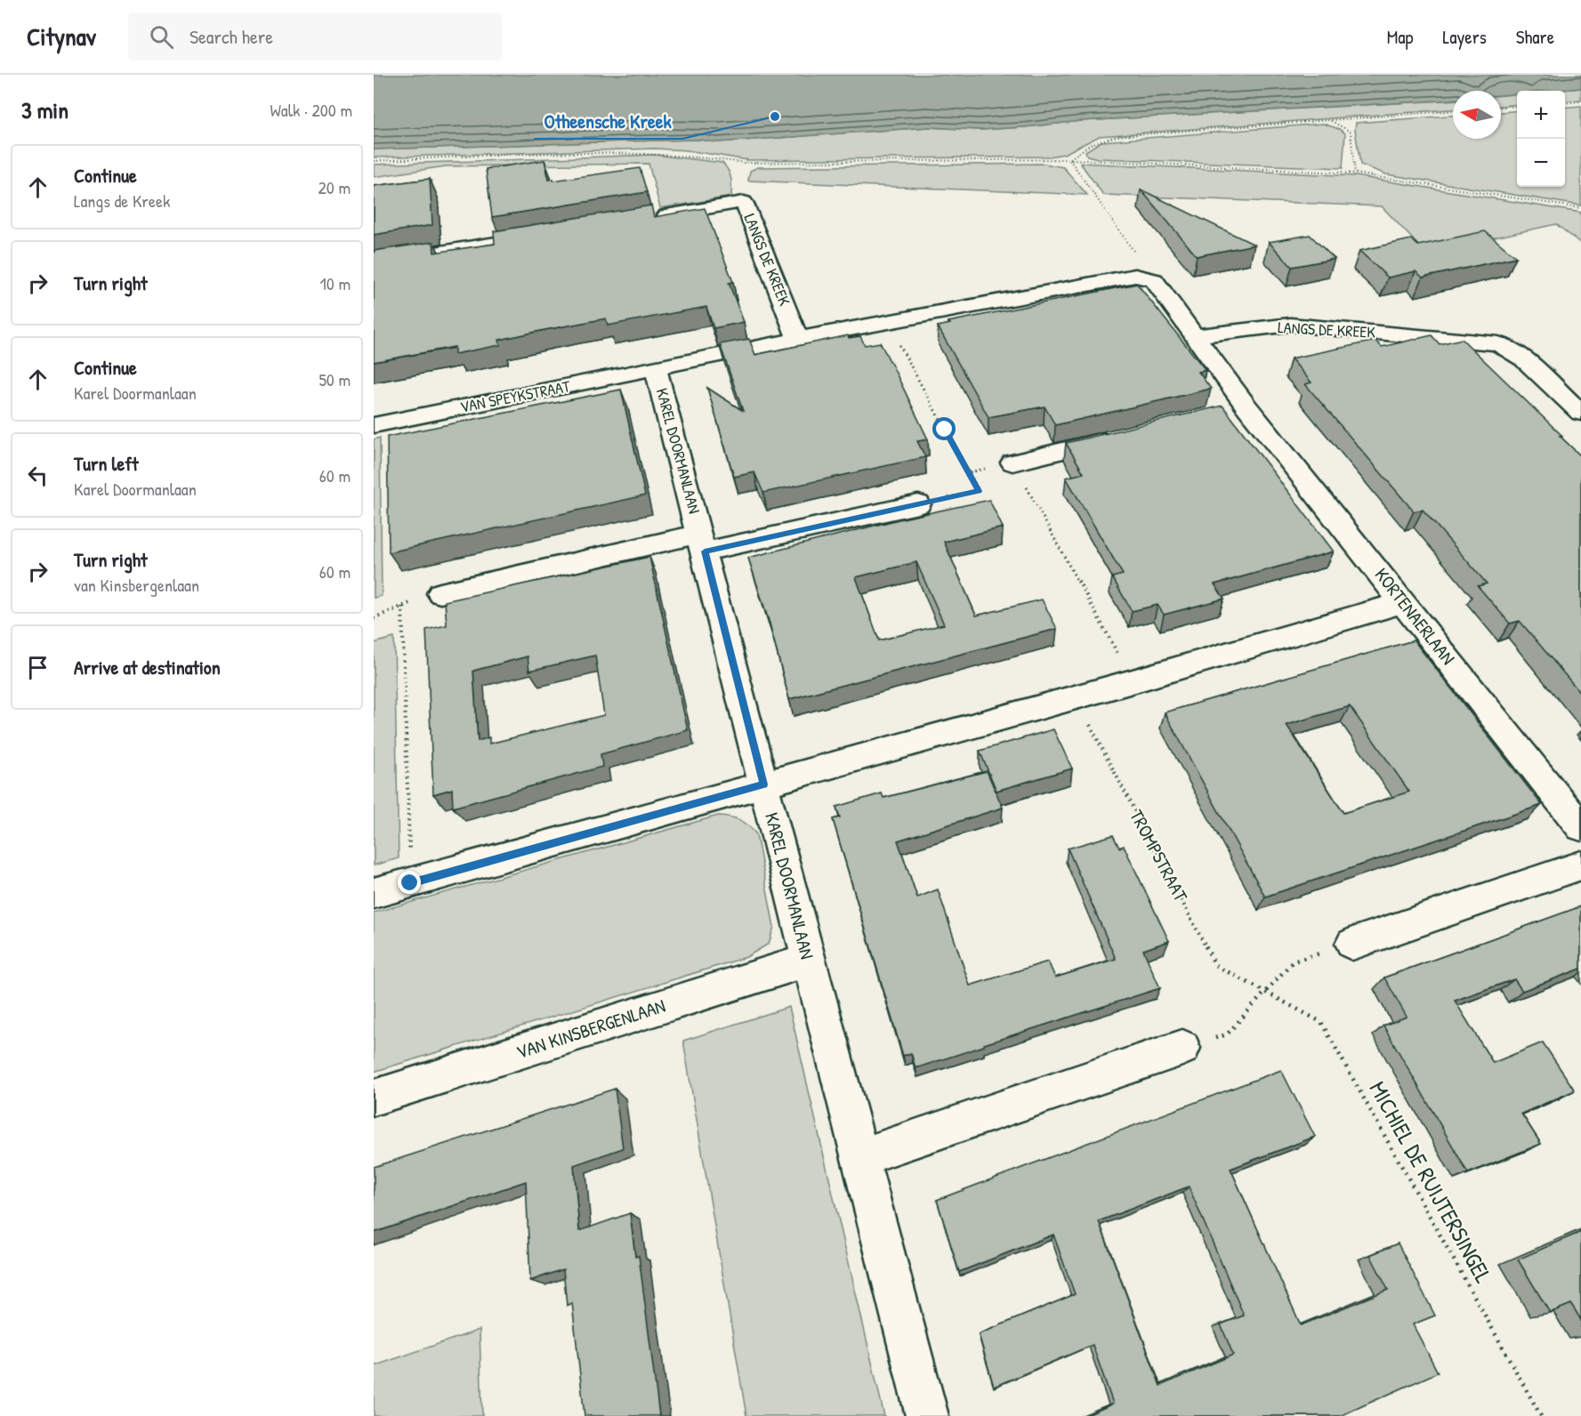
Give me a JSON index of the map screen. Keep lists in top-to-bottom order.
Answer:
{
  "streets": {
    "street": [
      "LANGS DE KREEK",
      "VAN SPEYKSTRAAT",
      "KAREL DOORMANLAAN",
      "KORTENAERLAAN",
      "VAN KINSBERGENLAAN"
    ],
    "path": ["TROMPSTRAAT", "MICHIEL DE RUIJTERSINGEL"]
  },
  "crossings": [
    ["LANGS DE KREEK", "KORTENAERLAAN"],
    ["VAN SPEYKSTRAAT", "KAREL DOORMANLAAN"],
    ["KAREL DOORMANLAAN", "VAN KINSBERGENLAAN"],
    ["TROMPSTRAAT", "MICHIEL DE RUIJTERSINGEL"]
  ],
  "places": ["Otheensche Kreek"],
  "north": "left",
  "page": {
    "header": "Citynav",
    "search": "Search here",
    "nav": ["Map", "Layers", "Share"],
    "heading": ["3 min", "Walk · 200 m"],
    "map_buttons": ["+", "−"],
    "list": [
      ["Continue", "Langs de Kreek", "20 m"],
      ["Turn right", "10 m"],
      ["Continue", "Karel Doormanlaan", "50 m"],
      ["Turn left", "Karel Doormanlaan", "60 m"],
      ["Turn right", "van Kinsbergenlaan", "60 m"],
      "Arrive at destination"
    ]
  }
}
